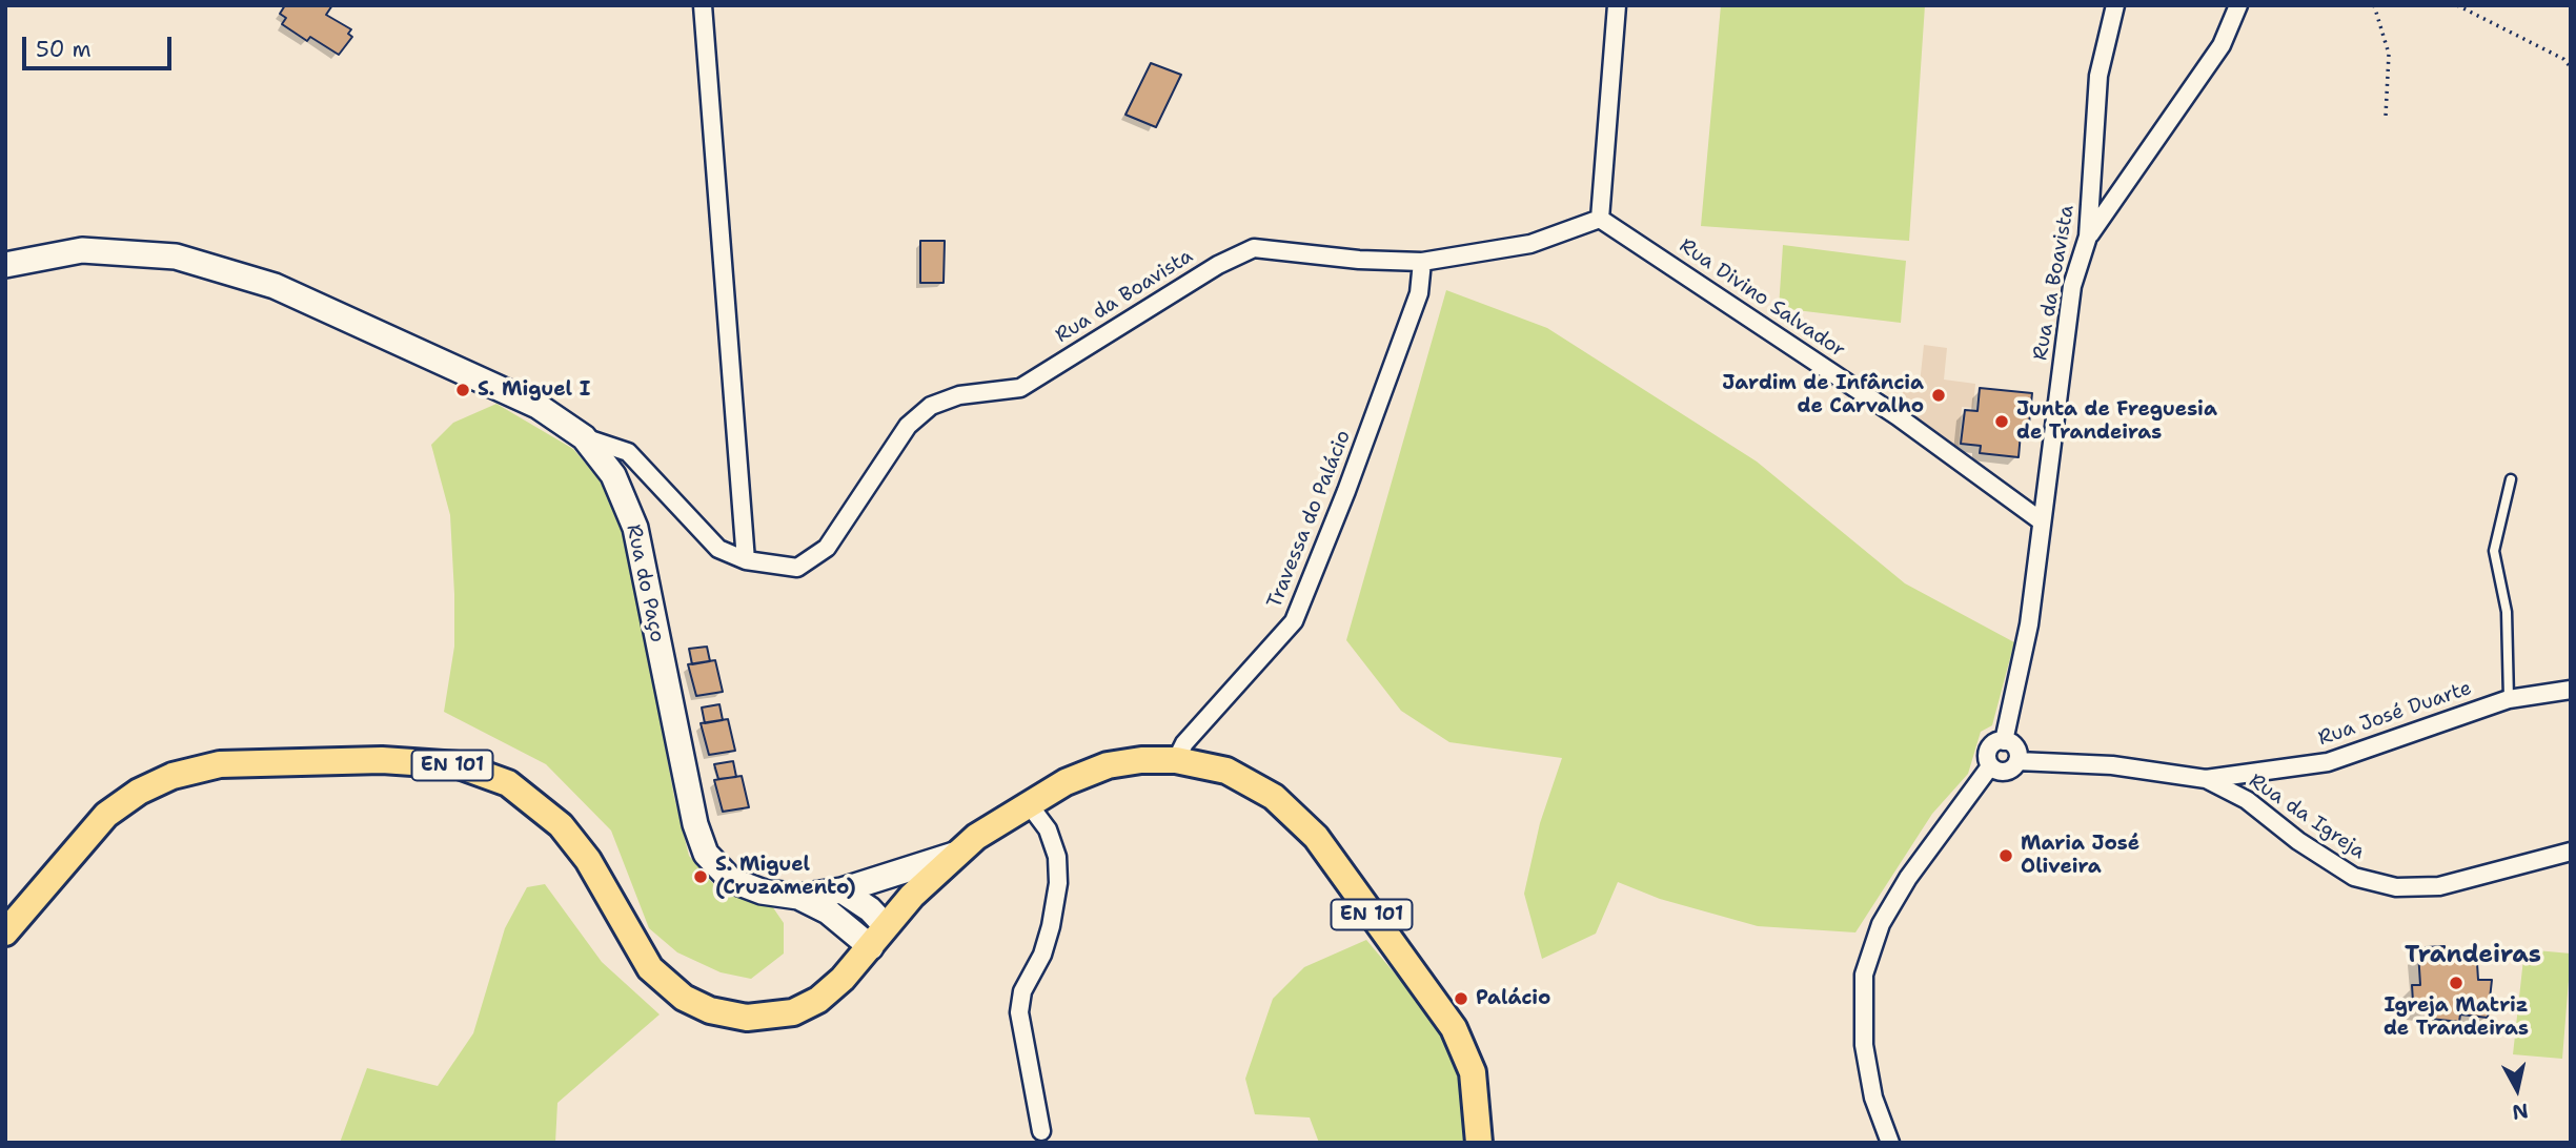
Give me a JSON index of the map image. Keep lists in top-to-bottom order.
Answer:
{
  "streets": {
    "main road": ["EN 101"],
    "street": [
      "Rua da Boavista",
      "Rua Divino Salvador",
      "Travessa do Palácio",
      "Rua do Paço",
      "Rua José Duarte",
      "Rua da Igreja"
    ]
  },
  "crossings": [
    ["Rua da Boavista", "Rua Divino Salvador"],
    ["Rua da Boavista", "Travessa do Palácio"],
    ["Rua da Boavista", "Rua do Paço"],
    ["Rua da Boavista", "Rua da Igreja"],
    ["Travessa do Palácio", "EN 101"],
    ["Rua do Paço", "EN 101"],
    ["Rua José Duarte", "Rua da Igreja"]
  ],
  "districts": ["Trandeiras"],
  "places": [
    "S. Miguel I",
    "Jardim de Infância de Carvalho",
    "Junta de Freguesia de Trandeiras",
    "Maria José Oliveira",
    "S. Miguel (Cruzamento)",
    "Igreja Matriz de Trandeiras",
    "Palácio"
  ],
  "scale_bar": "50 m",
  "north": "bottom"
}
